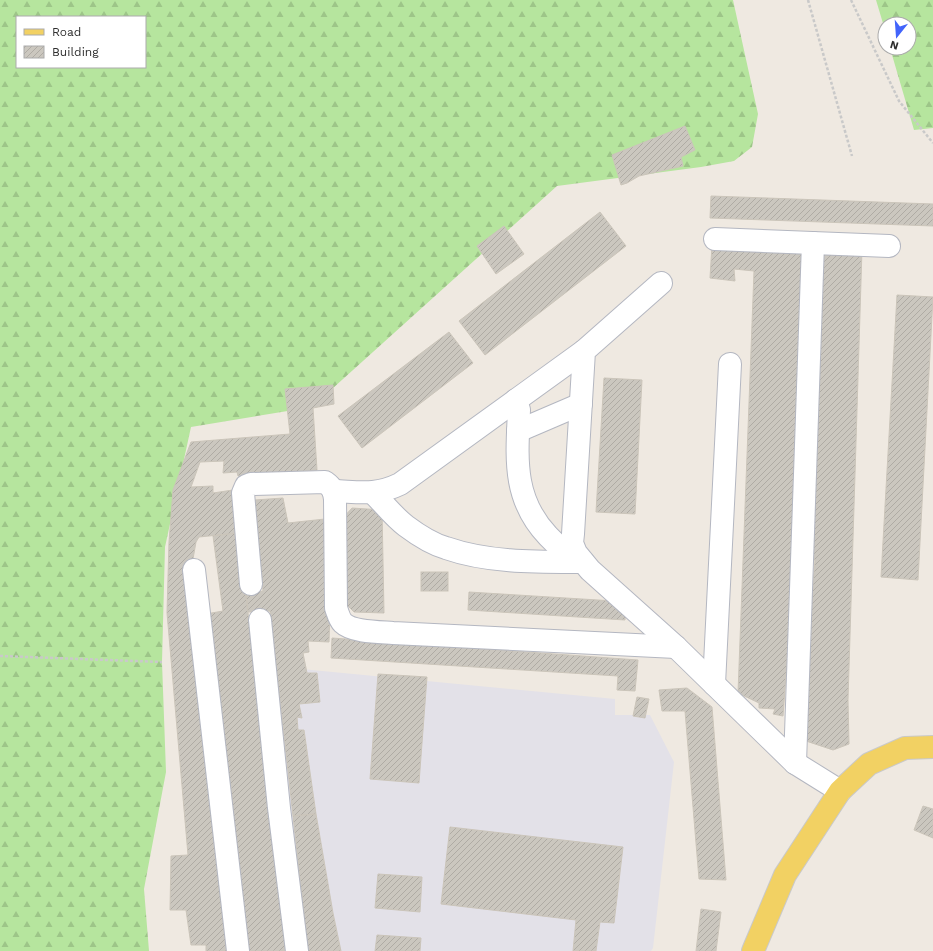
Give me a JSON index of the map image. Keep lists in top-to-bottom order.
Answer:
{
  "legend": ["Road", "Building"],
  "north": "bottom"
}
